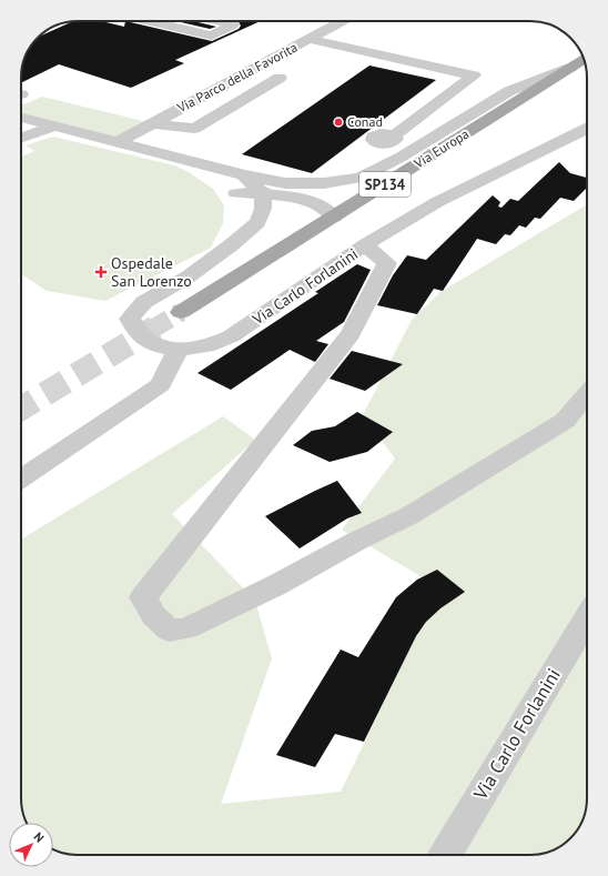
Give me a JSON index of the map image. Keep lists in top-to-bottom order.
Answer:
{
  "streets": {
    "main road": ["Via Europa", "SP134"],
    "street": ["Via Parco della Favorita", "Via Carlo Forlanini"]
  },
  "places": {
    "other": ["Conad"],
    "health": ["Ospedale San Lorenzo"]
  },
  "north": "top right"
}
